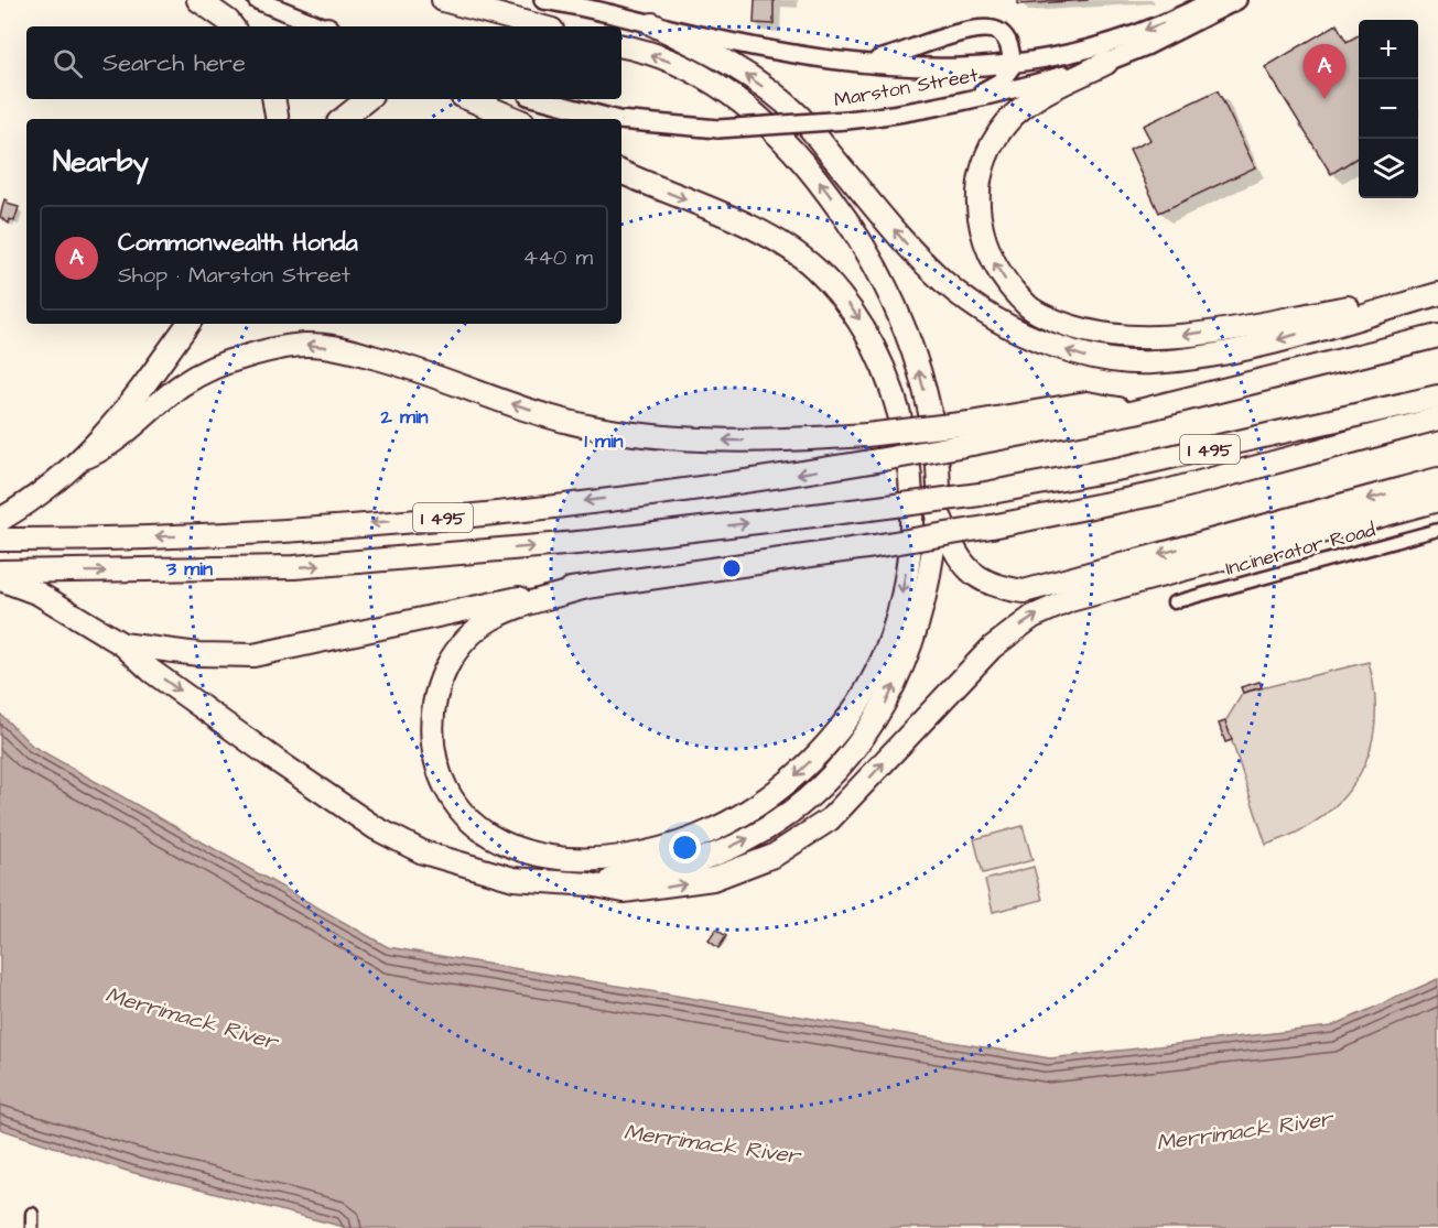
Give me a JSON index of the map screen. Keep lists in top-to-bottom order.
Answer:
{
  "streets": {
    "highway": ["I 495"],
    "main road": ["Marston Street"],
    "street": ["Incinerator Road"]
  },
  "water": ["Merrimack River"],
  "page": {
    "map_buttons": ["+", "−"],
    "search": "Search here",
    "pins": "A",
    "heading": "Nearby",
    "list": [
      {
        "mark": "A",
        "name": "Commonwealth Honda",
        "note": "Shop · Marston Street",
        "value": "440 m"
      }
    ]
  },
  "rings": ["2 min", "1 min", "3 min"]
}
